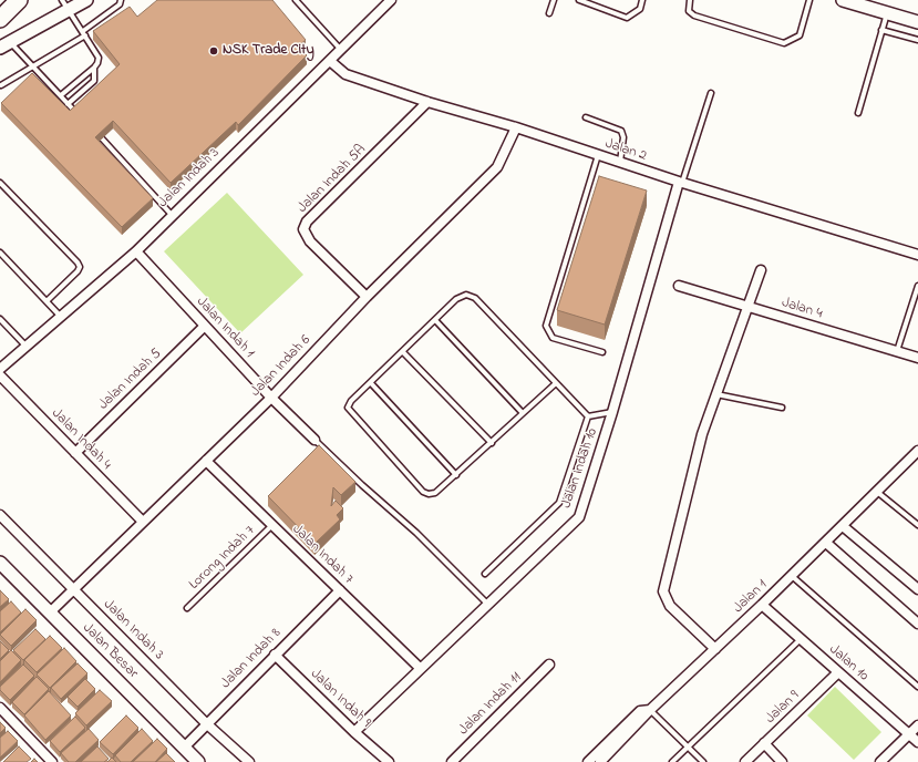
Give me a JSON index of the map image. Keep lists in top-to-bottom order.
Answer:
{
  "streets": {
    "street": [
      "Jalan 2",
      "Jalan Indah 3",
      "Jalan Indah 5A",
      "Jalan 4",
      "Jalan Indah 1",
      "Jalan Indah 6",
      "Jalan Indah 5",
      "Jalan Indah 4",
      "Jalan Indah 10",
      "Jalan Indah 7",
      "Jalan 1",
      "Jalan Besar",
      "Jalan Indah 8",
      "Jalan 10",
      "Jalan Indah 9",
      "Jalan Indah 11",
      "Jalan 9"
    ],
    "lane": ["Lorong Indah 7"]
  },
  "crossings": [
    ["Jalan 2", "Jalan Indah 3"],
    ["Jalan 2", "Jalan Indah 5A"],
    ["Jalan 2", "Jalan Indah 6"],
    ["Jalan 2", "Jalan Indah 10"],
    ["Jalan Indah 3", "Jalan Indah 1"],
    ["Jalan Indah 3", "Jalan Indah 6"],
    ["Jalan Indah 3", "Jalan Indah 8"],
    ["Jalan Indah 5A", "Jalan Indah 6"],
    ["Jalan Indah 1", "Jalan Indah 6"],
    ["Jalan Indah 1", "Jalan Indah 5"],
    ["Jalan Indah 6", "Jalan Indah 4"],
    ["Jalan Indah 6", "Jalan Indah 7"],
    ["Jalan Indah 6", "Jalan Besar"],
    ["Jalan Indah 5", "Jalan Indah 4"],
    ["Jalan Indah 10", "Jalan Indah 7"],
    ["Jalan Indah 10", "Jalan Indah 9"],
    ["Jalan Indah 7", "Lorong Indah 7"],
    ["Jalan Indah 7", "Jalan Indah 8"],
    ["Jalan 1", "Jalan 10"],
    ["Jalan Besar", "Jalan Indah 8"],
    ["Jalan Indah 8", "Jalan Indah 9"],
    ["Jalan 10", "Jalan 9"]
  ],
  "places": ["NSK Trade City"]
}
